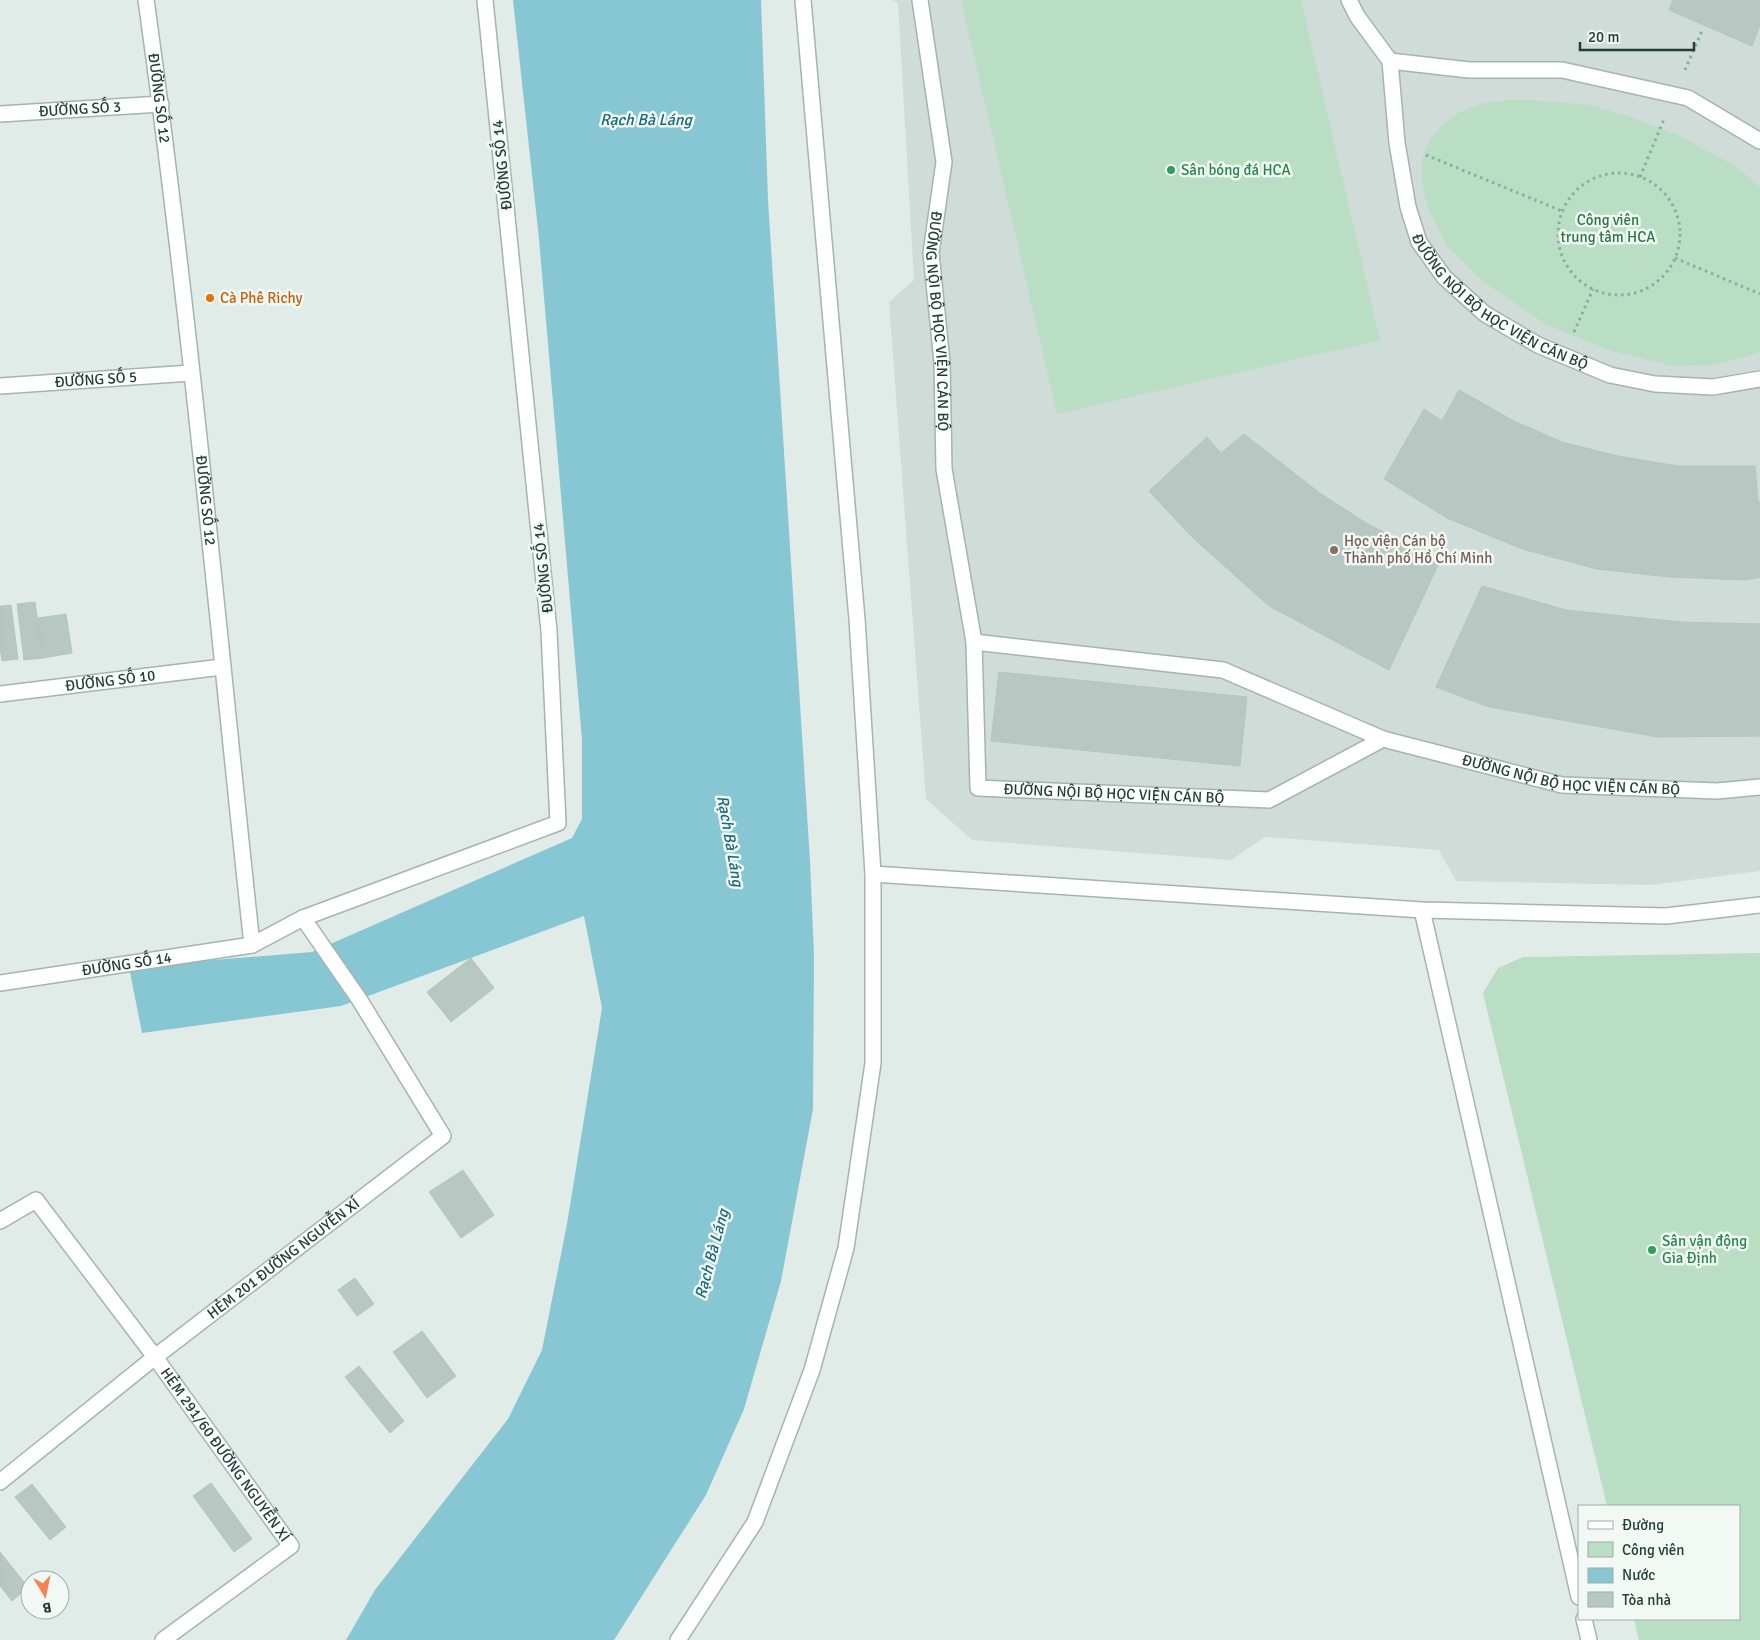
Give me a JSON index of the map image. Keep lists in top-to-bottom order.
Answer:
{
  "streets": {
    "street": [
      "ĐƯỜNG SỐ 12",
      "ĐƯỜNG SỐ 3",
      "ĐƯỜNG SỐ 14",
      "ĐƯỜNG NỘI BỘ HỌC VIỆN CÁN BỘ",
      "ĐƯỜNG SỐ 5",
      "ĐƯỜNG SỐ 10",
      "HẺM 201 ĐƯỜNG NGUYỄN XÍ",
      "HẺM 291/60 ĐƯỜNG NGUYỄN XÍ"
    ]
  },
  "crossings": [
    ["ĐƯỜNG SỐ 12", "ĐƯỜNG SỐ 3"],
    ["ĐƯỜNG SỐ 12", "ĐƯỜNG SỐ 14"],
    ["ĐƯỜNG SỐ 12", "ĐƯỜNG SỐ 5"],
    ["ĐƯỜNG SỐ 12", "ĐƯỜNG SỐ 10"],
    ["ĐƯỜNG SỐ 14", "HẺM 201 ĐƯỜNG NGUYỄN XÍ"],
    ["HẺM 201 ĐƯỜNG NGUYỄN XÍ", "HẺM 291/60 ĐƯỜNG NGUYỄN XÍ"]
  ],
  "water": ["Rạch Bà Láng"],
  "parks": ["Công viên trung tâm HCA"],
  "places": [
    "Sân bóng đá HCA",
    "Cà Phê Richy",
    "Học viện Cán bộ Thành phố Hồ Chí Minh",
    "Sân vận động Gia Định"
  ],
  "legend": [
    "Đường",
    "Công viên",
    "Nước",
    "Tòa nhà"
  ],
  "scale_bar": "20 m",
  "north": "bottom"
}
